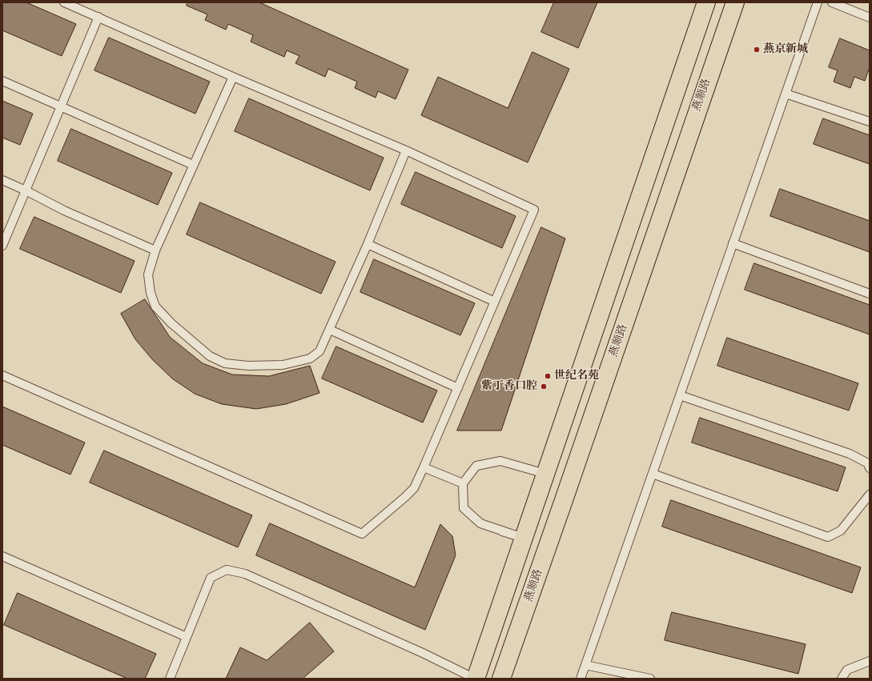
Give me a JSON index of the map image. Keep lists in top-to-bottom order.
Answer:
{
  "streets": {
    "main road": ["燕顺路"]
  },
  "places": ["燕京新城", "世纪名苑", "紫丁香口腔"]
}
